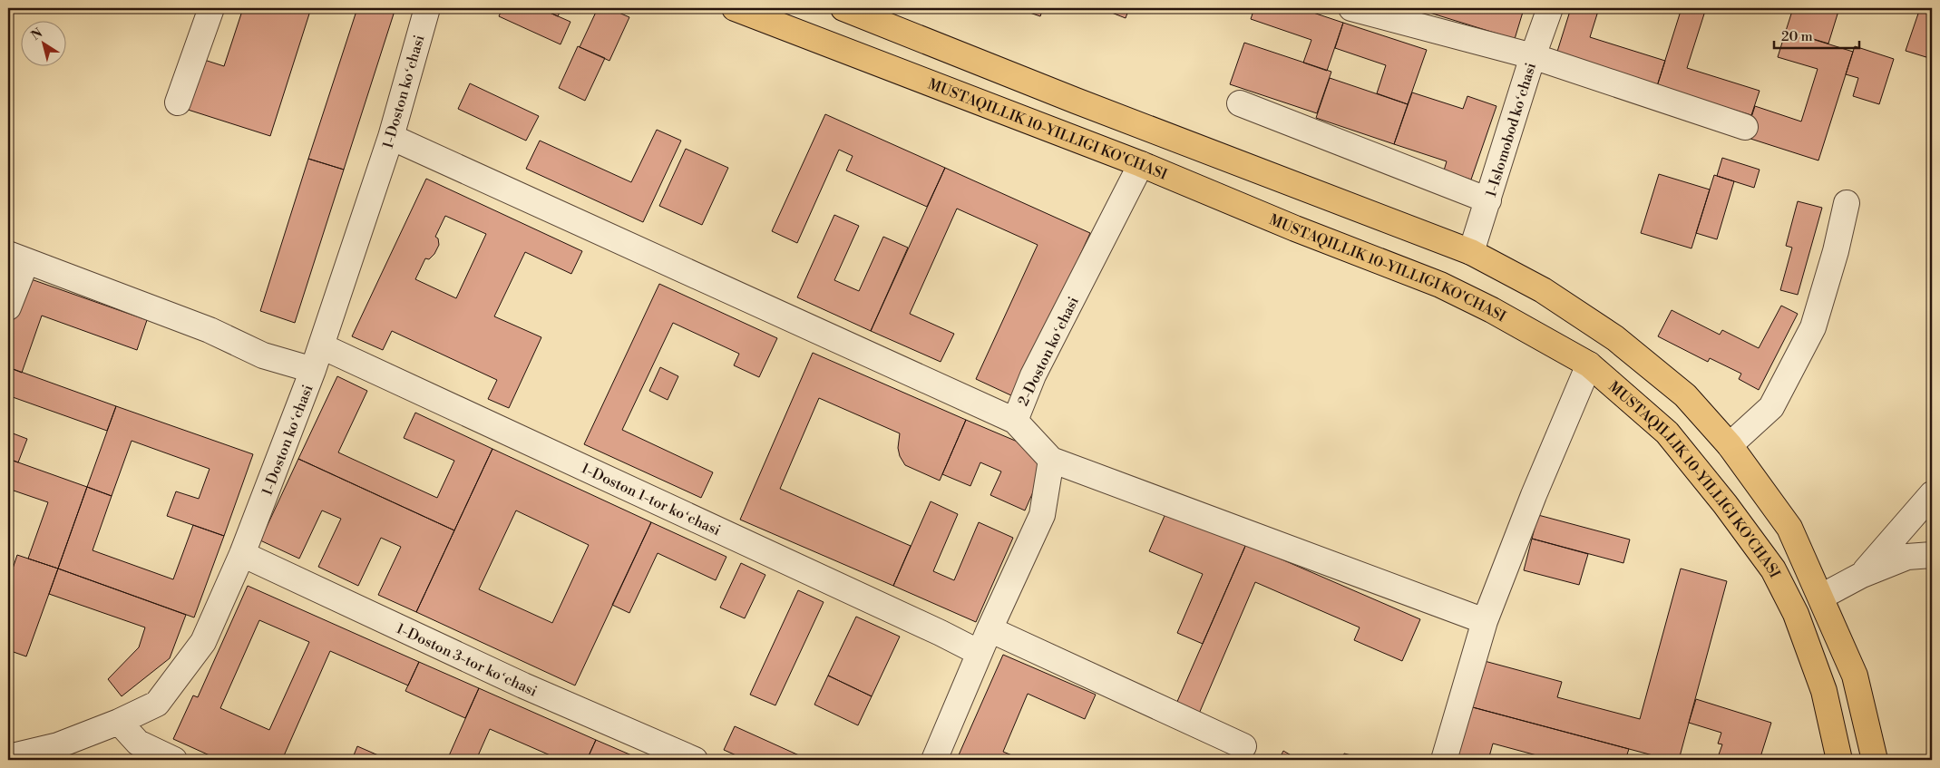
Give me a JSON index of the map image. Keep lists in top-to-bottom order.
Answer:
{
  "streets": {
    "main road": ["MUSTAQILLIK 10-YILLIGI KO'CHASI"],
    "street": [
      "1-Doston koʻchasi",
      "1-Islomobod koʻchasi",
      "2-Doston koʻchasi",
      "1-Doston 1-tor koʻchasi",
      "1-Doston 3-tor koʻchasi"
    ]
  },
  "crossings": [
    ["1-Doston koʻchasi", "1-Doston 1-tor koʻchasi"],
    ["1-Doston koʻchasi", "1-Doston 3-tor koʻchasi"],
    ["MUSTAQILLIK 10-YILLIGI KO'CHASI", "2-Doston koʻchasi"]
  ],
  "scale_bar": "20 m",
  "north": "top left"
}
